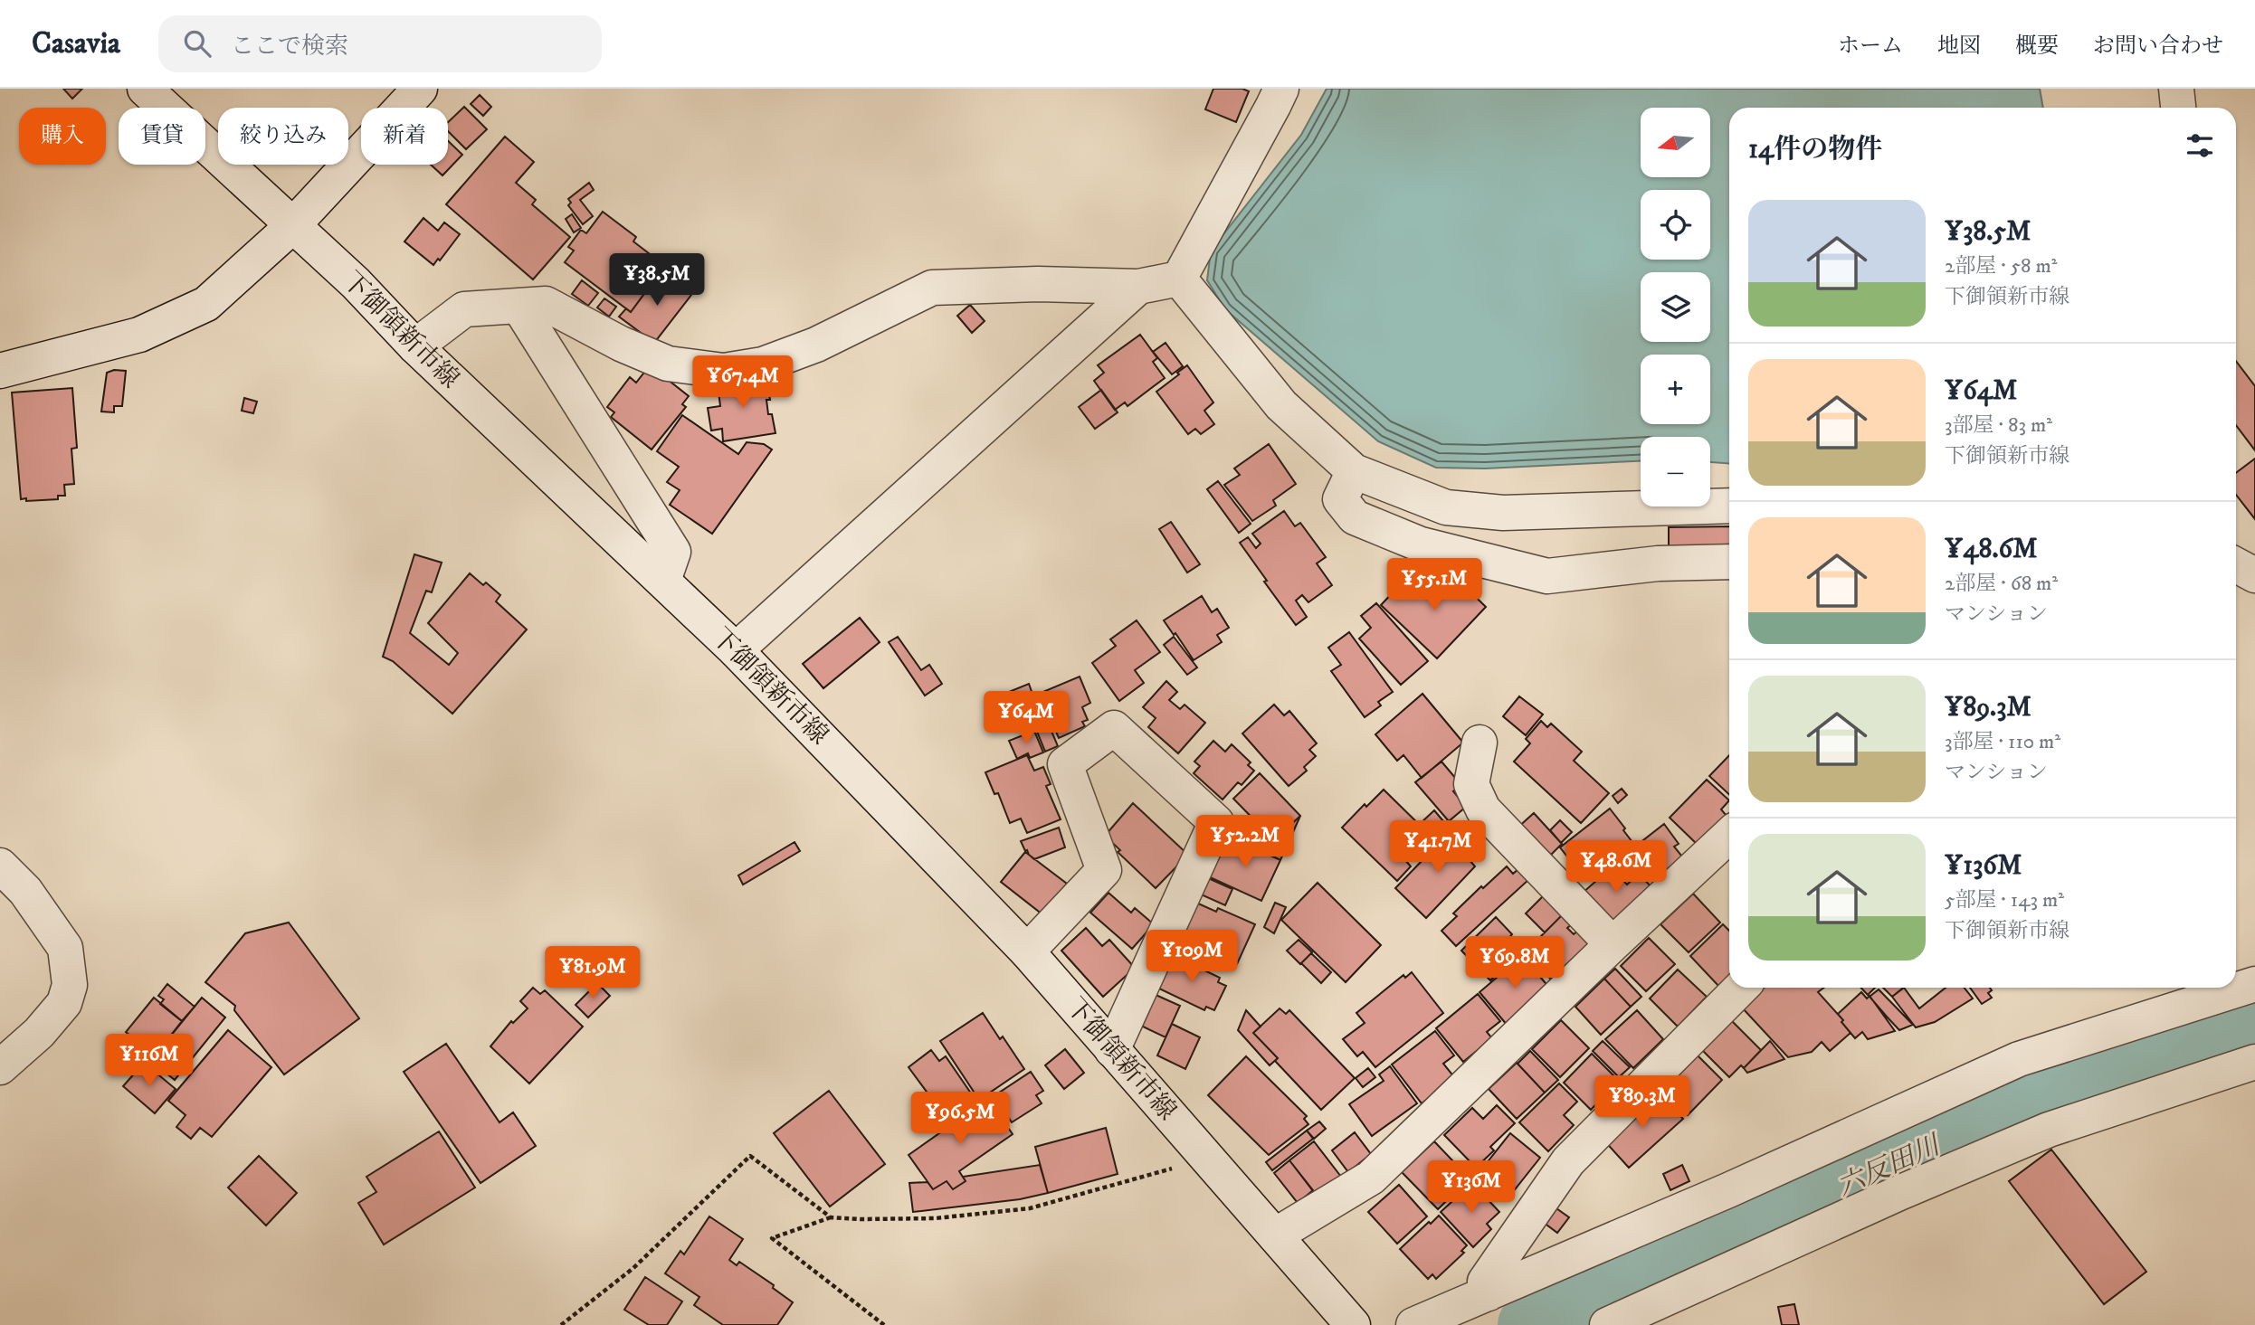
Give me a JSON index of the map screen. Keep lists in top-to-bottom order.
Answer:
{
  "streets": {
    "street": ["下御領新市線"]
  },
  "water": ["六反田川"],
  "north": "left",
  "page": {
    "header": "Casavia",
    "search": "ここで検索",
    "nav": [
      "ホーム",
      "地図",
      "概要",
      "お問い合わせ"
    ],
    "map_buttons": ["+", "−"],
    "chip": [
      "購入",
      "賃貸",
      "絞り込み",
      "新着"
    ],
    "heading": "14件の物件",
    "list": [
      {
        "name": "¥38.5M",
        "note": "2部屋 · 58 m² · 下御領新市線"
      },
      {
        "name": "¥64M",
        "note": "3部屋 · 83 m² · 下御領新市線"
      },
      {
        "name": "¥48.6M",
        "note": "2部屋 · 68 m² · マンション"
      },
      {
        "name": "¥89.3M",
        "note": "3部屋 · 110 m² · マンション"
      },
      {
        "name": "¥136M",
        "note": "5部屋 · 143 m² · 下御領新市線"
      }
    ],
    "price": [
      "¥38.5M",
      "¥67.4M",
      "¥55.1M",
      "¥64M",
      "¥52.2M",
      "¥41.7M",
      "¥48.6M",
      "¥109M",
      "¥69.8M",
      "¥81.9M",
      "¥116M",
      "¥89.3M",
      "¥96.5M",
      "¥136M"
    ]
  }
}
